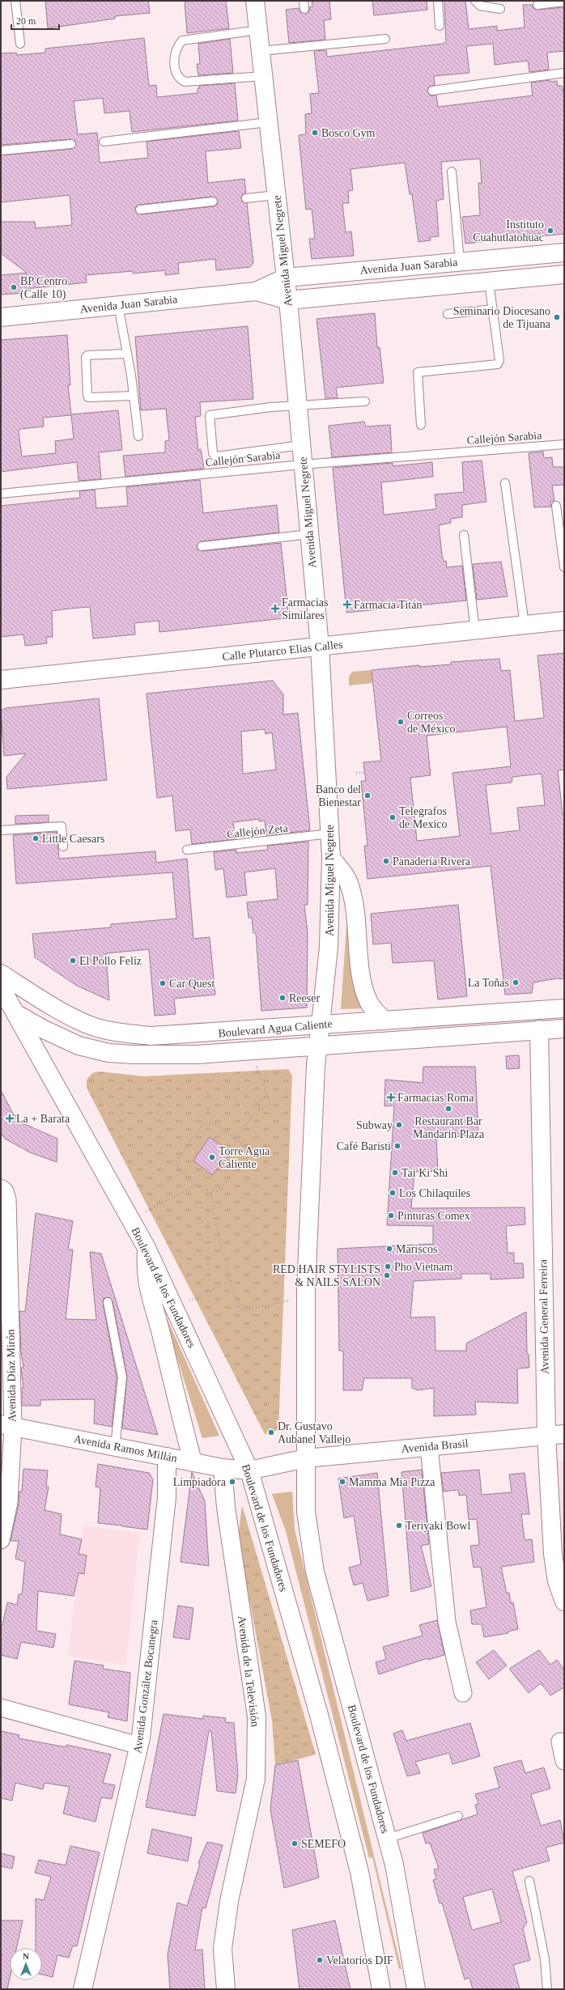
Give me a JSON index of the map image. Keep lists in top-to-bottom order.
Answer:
{
  "streets": {
    "main road": [
      "Avenida Miguel Negrete",
      "Avenida Juan Sarabia",
      "Calle Plutarco Elias Calles",
      "Boulevard Agua Caliente",
      "Boulevard de los Fundadores",
      "Avenida General Ferreira",
      "Avenida Brasil",
      "Avenida Ramos Millán",
      "Avenida de la Televisión",
      "Avenida González Bocanegra"
    ],
    "street": ["Avenida Díaz Mirón"],
    "lane": ["Callejón Sarabia", "Callejón Zeta"]
  },
  "crossings": [
    ["Avenida Miguel Negrete", "Avenida Juan Sarabia"],
    ["Avenida Miguel Negrete", "Callejón Sarabia"],
    ["Avenida Miguel Negrete", "Calle Plutarco Elias Calles"],
    ["Avenida Miguel Negrete", "Callejón Zeta"],
    ["Avenida Miguel Negrete", "Boulevard Agua Caliente"],
    ["Avenida Miguel Negrete", "Boulevard de los Fundadores"],
    ["Boulevard Agua Caliente", "Boulevard de los Fundadores"],
    ["Boulevard Agua Caliente", "Avenida General Ferreira"],
    ["Boulevard de los Fundadores", "Avenida Brasil"],
    ["Boulevard de los Fundadores", "Avenida Ramos Millán"],
    ["Avenida General Ferreira", "Avenida Brasil"],
    ["Avenida Díaz Mirón", "Avenida Ramos Millán"],
    ["Avenida Brasil", "Avenida Ramos Millán"],
    ["Avenida Ramos Millán", "Avenida de la Televisión"],
    ["Avenida Ramos Millán", "Avenida González Bocanegra"]
  ],
  "places": {
    "other": [
      "Bosco Gym",
      "Instituto Cuahutlatohuac",
      "BP Centro (Calle 10)",
      "Seminario Diocesano de Tijuana",
      "Correos de México",
      "Banco del Bienestar",
      "Telegrafos de Mexico",
      "Little Caesars",
      "Panadería Rivera",
      "El Pollo Felíz",
      "La Toñas",
      "Car Quest",
      "Reeser",
      "Restaurant Bar Mandarín Plaza",
      "Subway",
      "Café Baristi",
      "Torre Agua Caliente",
      "Tai Ki Shi",
      "Los Chilaquiles",
      "Pinturas Comex",
      "Mariscos",
      "Pho Vietnam",
      "RED HAIR STYLISTS & NAILS SALON",
      "Dr. Gustavo Aubanel Vallejo",
      "Limpiadora",
      "Mamma Mia Pizza",
      "Teriyaki Bowl",
      "SEMEFO",
      "Velatorios DIF"
    ],
    "health": [
      "Farmacia Titán",
      "Farmacias Similares",
      "Farmacias Roma",
      "La + Barata"
    ]
  },
  "scale_bar": "20 m",
  "north": "top"
}
